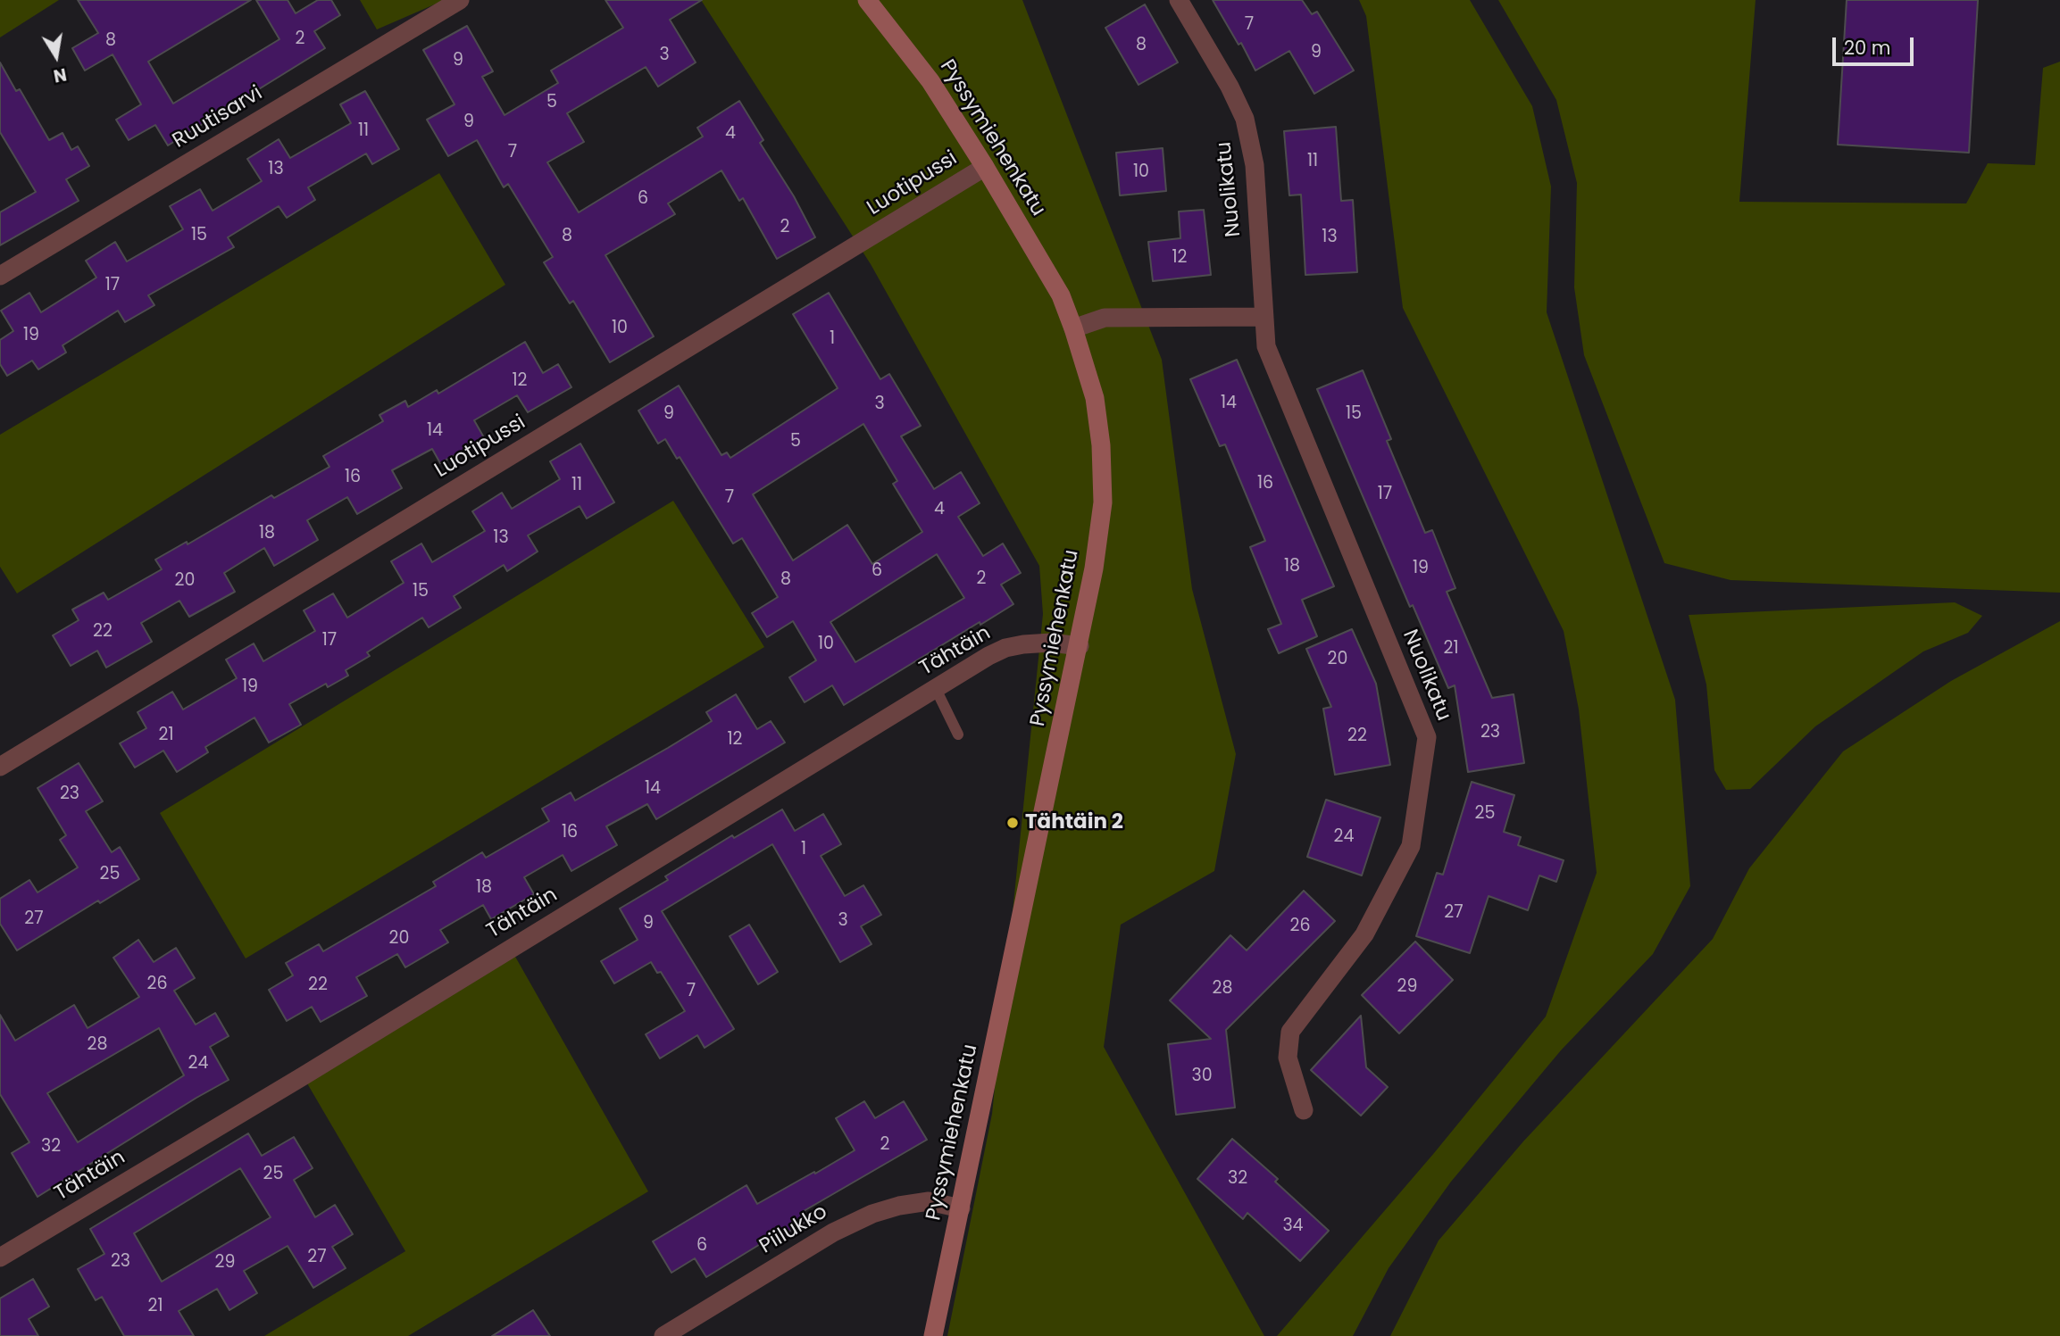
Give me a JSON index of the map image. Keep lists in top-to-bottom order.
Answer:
{
  "streets": {
    "street": [
      "Ruutisarvi",
      "Pyssymiehenkatu",
      "Luotipussi",
      "Nuolikatu",
      "Tähtäin",
      "Piilukko"
    ]
  },
  "crossings": [
    ["Pyssymiehenkatu", "Luotipussi"],
    ["Pyssymiehenkatu", "Tähtäin"],
    ["Pyssymiehenkatu", "Piilukko"]
  ],
  "places": ["Tähtäin 2"],
  "house_numbers": [
    "7",
    "2",
    "8",
    "8",
    "9",
    "3",
    "9",
    "5",
    "9",
    "11",
    "4",
    "7",
    "11",
    "13",
    "10",
    "6",
    "2",
    "15",
    "8",
    "13",
    "12",
    "17",
    "10",
    "19",
    "1",
    "12",
    "14",
    "3",
    "9",
    "15",
    "14",
    "5",
    "16",
    "16",
    "11",
    "17",
    "7",
    "4",
    "18",
    "13",
    "18",
    "19",
    "6",
    "2",
    "8",
    "20",
    "15",
    "22",
    "17",
    "10",
    "21",
    "20",
    "19",
    "23",
    "21",
    "22",
    "12",
    "14",
    "23",
    "25",
    "16",
    "24",
    "1",
    "25",
    "18",
    "27",
    "27",
    "3",
    "9",
    "26",
    "20",
    "26",
    "22",
    "29",
    "28",
    "7",
    "28",
    "24",
    "30",
    "2",
    "32",
    "25",
    "32",
    "34",
    "6",
    "27",
    "23",
    "29",
    "21"
  ],
  "scale_bar": "20 m",
  "north": "bottom"
}
